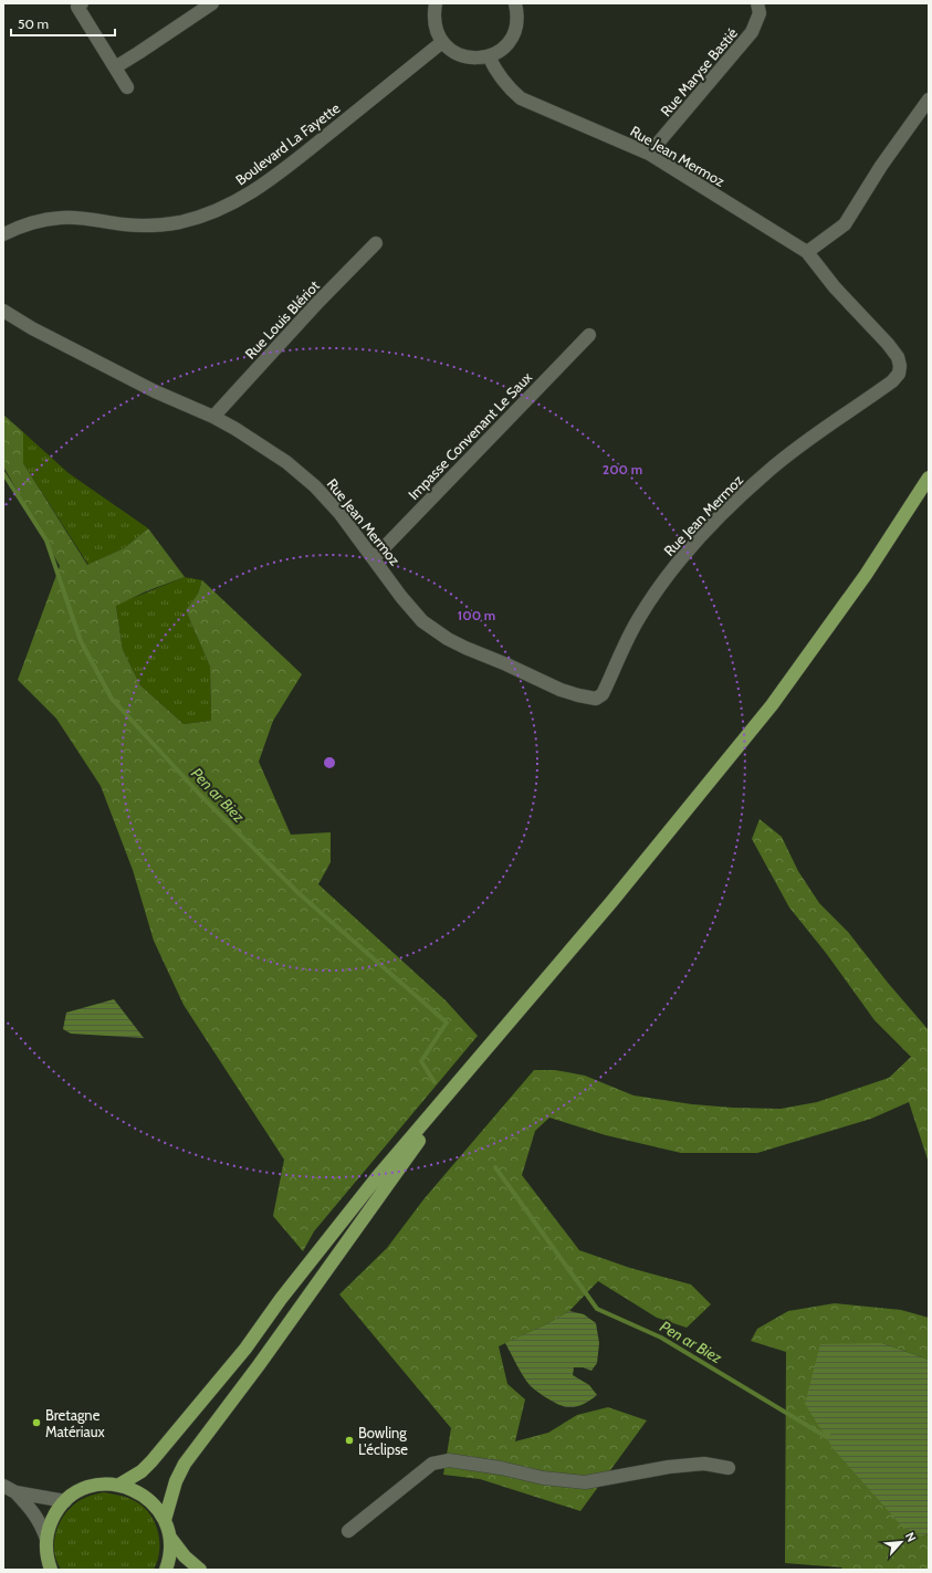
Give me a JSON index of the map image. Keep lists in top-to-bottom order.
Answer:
{
  "streets": {
    "street": [
      "Rue Maryse Bastié",
      "Boulevard La Fayette",
      "Rue Jean Mermoz",
      "Rue Louis Blériot",
      "Impasse Convenant Le Saux"
    ]
  },
  "crossings": [
    ["Rue Maryse Bastié", "Rue Jean Mermoz"],
    ["Rue Jean Mermoz", "Rue Louis Blériot"],
    ["Rue Jean Mermoz", "Impasse Convenant Le Saux"]
  ],
  "water": ["Pen ar Biez"],
  "places": ["Bretagne Matériaux", "Bowling L'éclipse"],
  "scale_bar": "50 m",
  "north": "top right",
  "rings": ["200 m", "100 m"]
}
